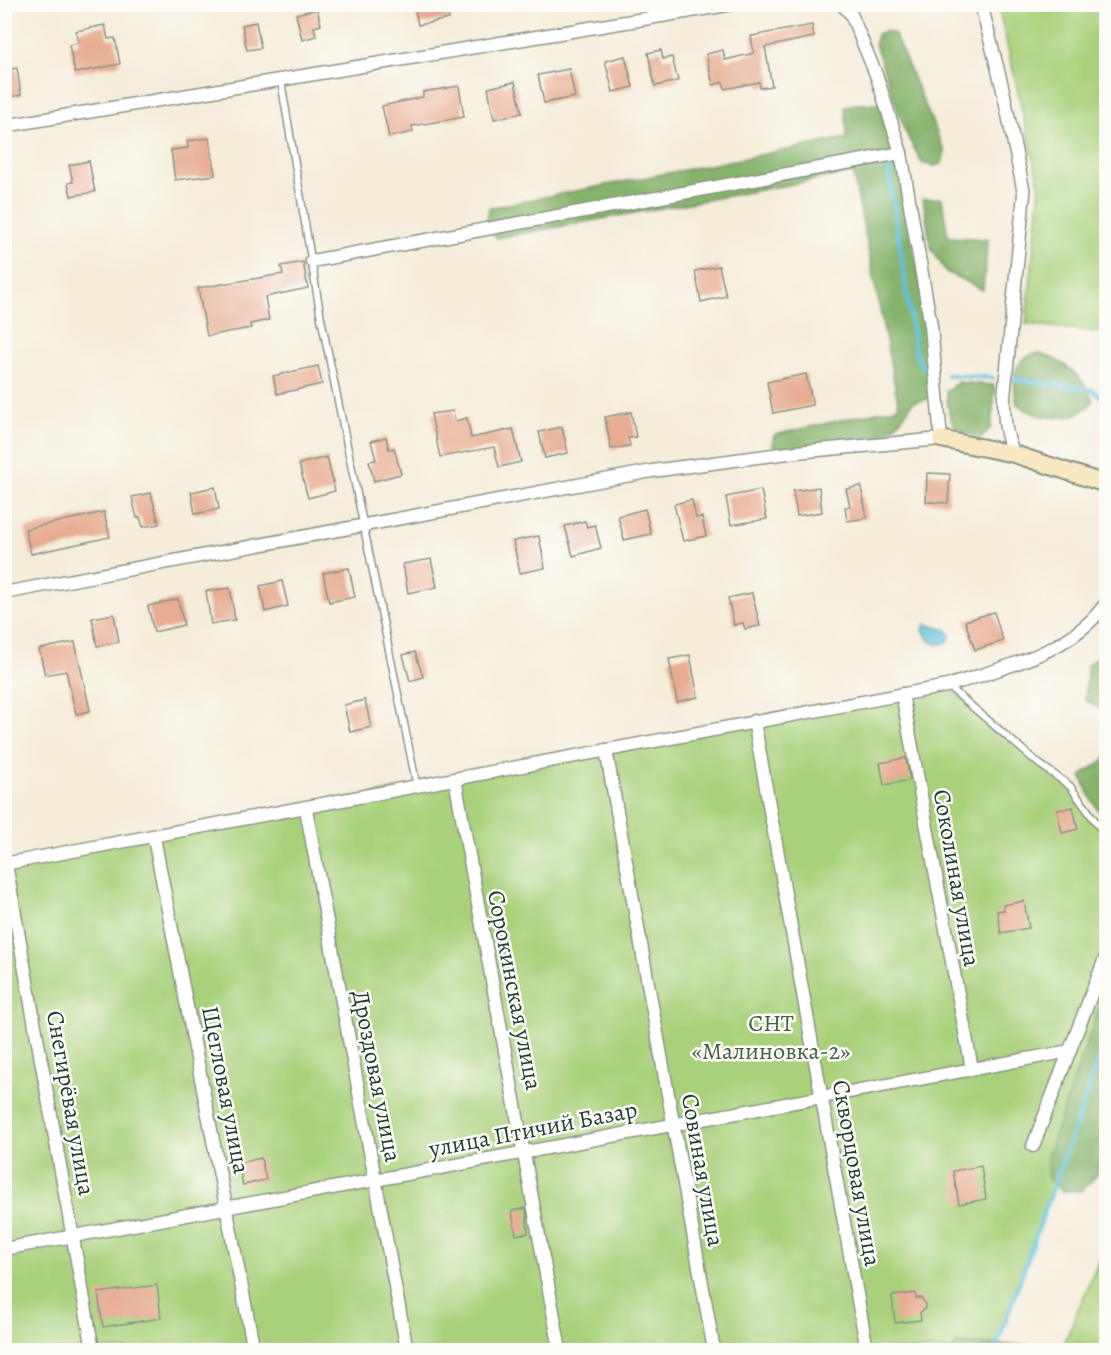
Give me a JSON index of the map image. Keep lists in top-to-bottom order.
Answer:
{
  "streets": {
    "street": [
      "Соколиная улица",
      "Сорокинская улица",
      "Дроздовая улица",
      "Щегловая улица",
      "Снегирёвая улица",
      "улица Птичий Базар",
      "Совиная улица",
      "Скворцовая улица"
    ]
  },
  "crossings": [
    ["Соколиная улица", "улица Птичий Базар"],
    ["Сорокинская улица", "улица Птичий Базар"],
    ["Дроздовая улица", "улица Птичий Базар"],
    ["Щегловая улица", "улица Птичий Базар"],
    ["Снегирёвая улица", "улица Птичий Базар"],
    ["улица Птичий Базар", "Совиная улица"],
    ["улица Птичий Базар", "Скворцовая улица"]
  ],
  "parks": ["СНТ «Малиновка-2»"]
}
